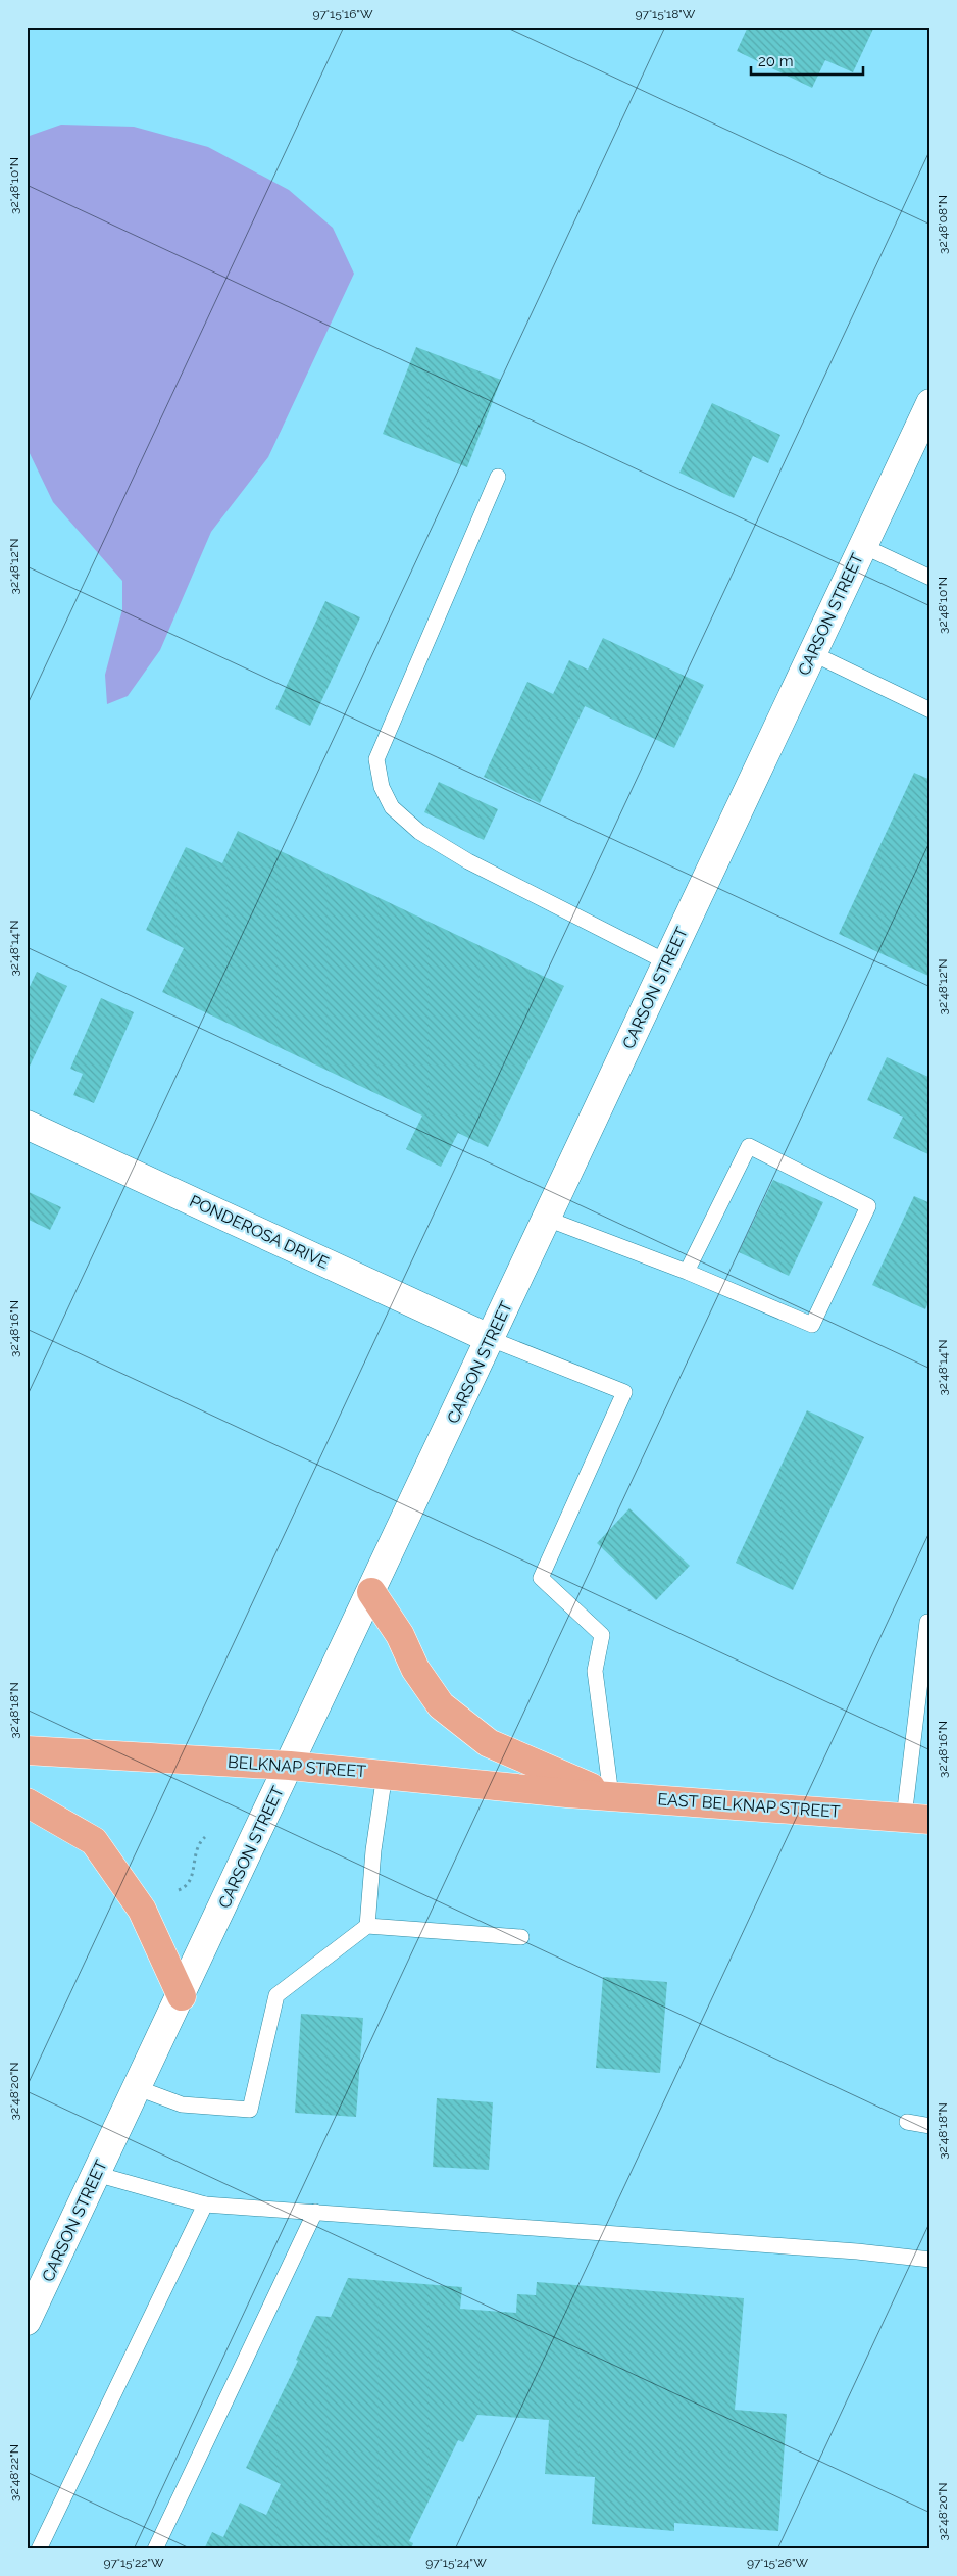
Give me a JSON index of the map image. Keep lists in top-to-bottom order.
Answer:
{
  "streets": {
    "main road": ["BELKNAP STREET", "EAST BELKNAP STREET"],
    "street": ["CARSON STREET", "PONDEROSA DRIVE"]
  },
  "crossings": [
    ["CARSON STREET", "PONDEROSA DRIVE"],
    ["CARSON STREET", "BELKNAP STREET"],
    ["BELKNAP STREET", "EAST BELKNAP STREET"]
  ],
  "scale_bar": "20 m",
  "coordinates": [
    "97°15'16\"W",
    "97°15'18\"W",
    "32°48'10\"N",
    "32°48'08\"N",
    "32°48'12\"N",
    "32°48'14\"N",
    "32°48'16\"N",
    "32°48'18\"N",
    "32°48'20\"N",
    "32°48'22\"N",
    "97°15'22\"W",
    "97°15'24\"W",
    "97°15'26\"W"
  ]
}
